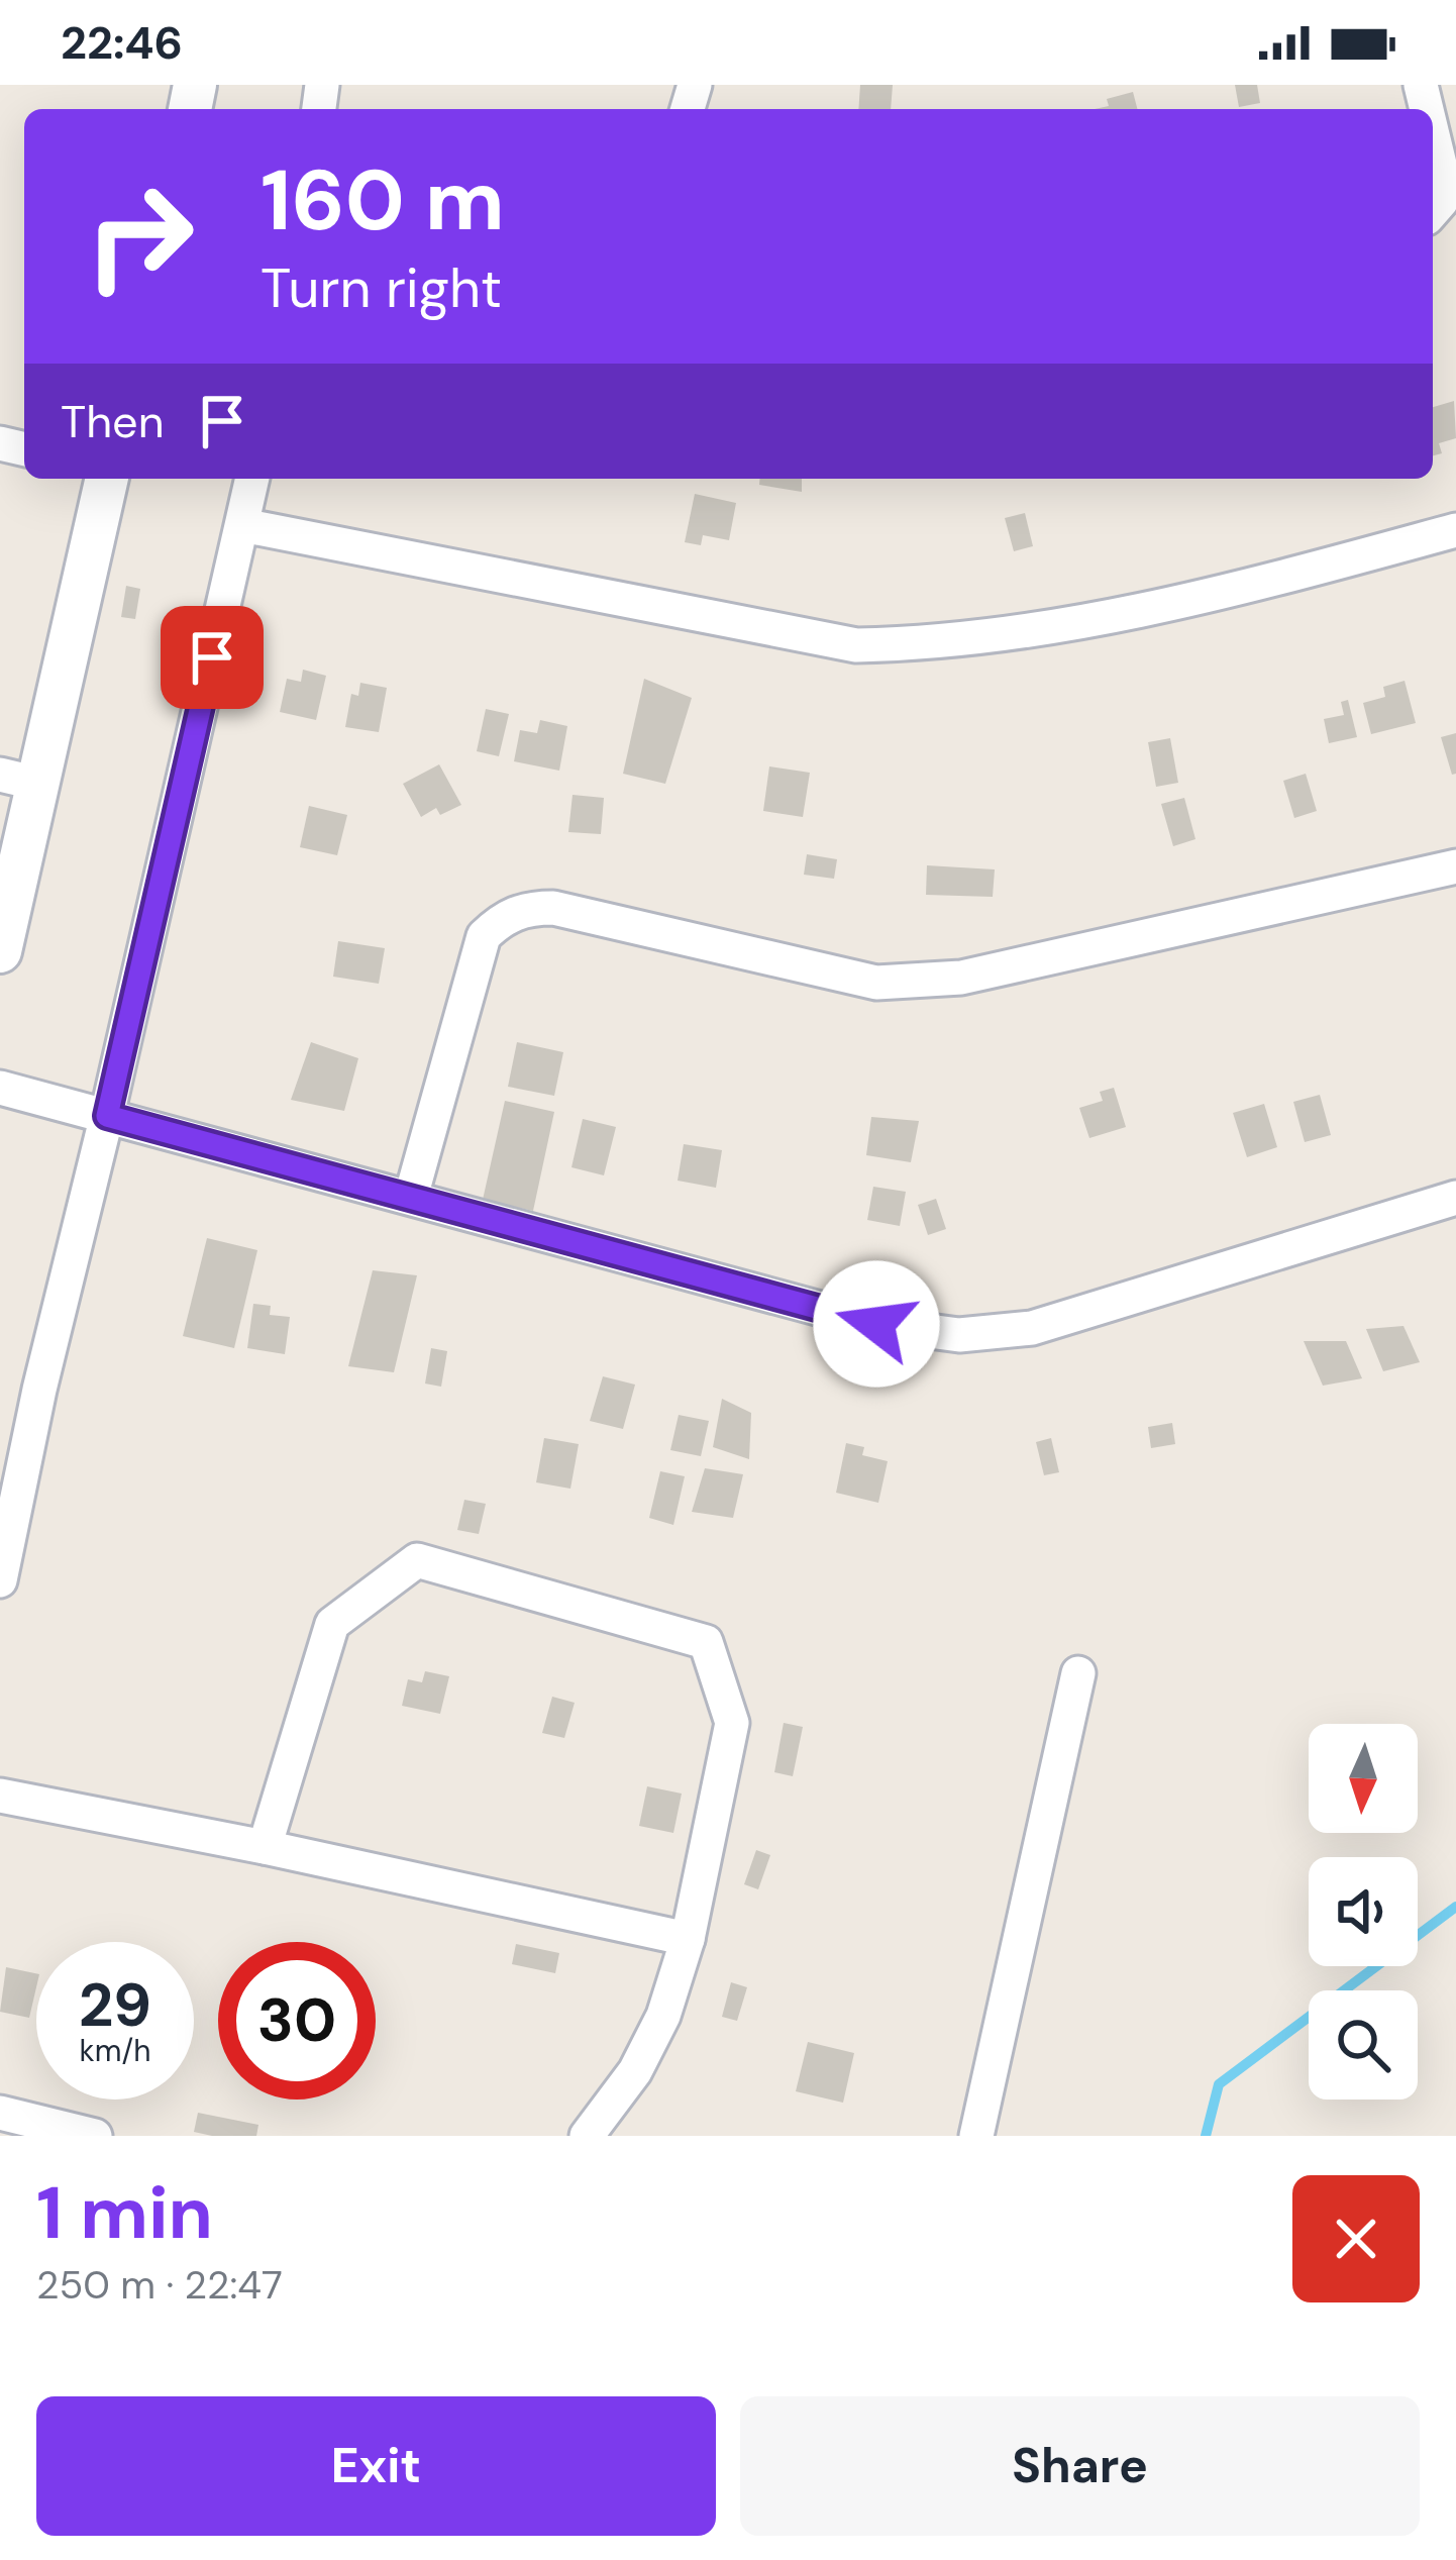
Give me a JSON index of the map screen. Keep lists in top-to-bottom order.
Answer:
{
  "north": "bottom",
  "page": {
    "status": "22:46",
    "turn": ["160 m", "Turn right"],
    "then": "Then",
    "speed": "29 km/h",
    "limit": "30",
    "heading": ["1 min", "250 m · 22:47"],
    "buttons": ["Exit", "Share"]
  }
}
